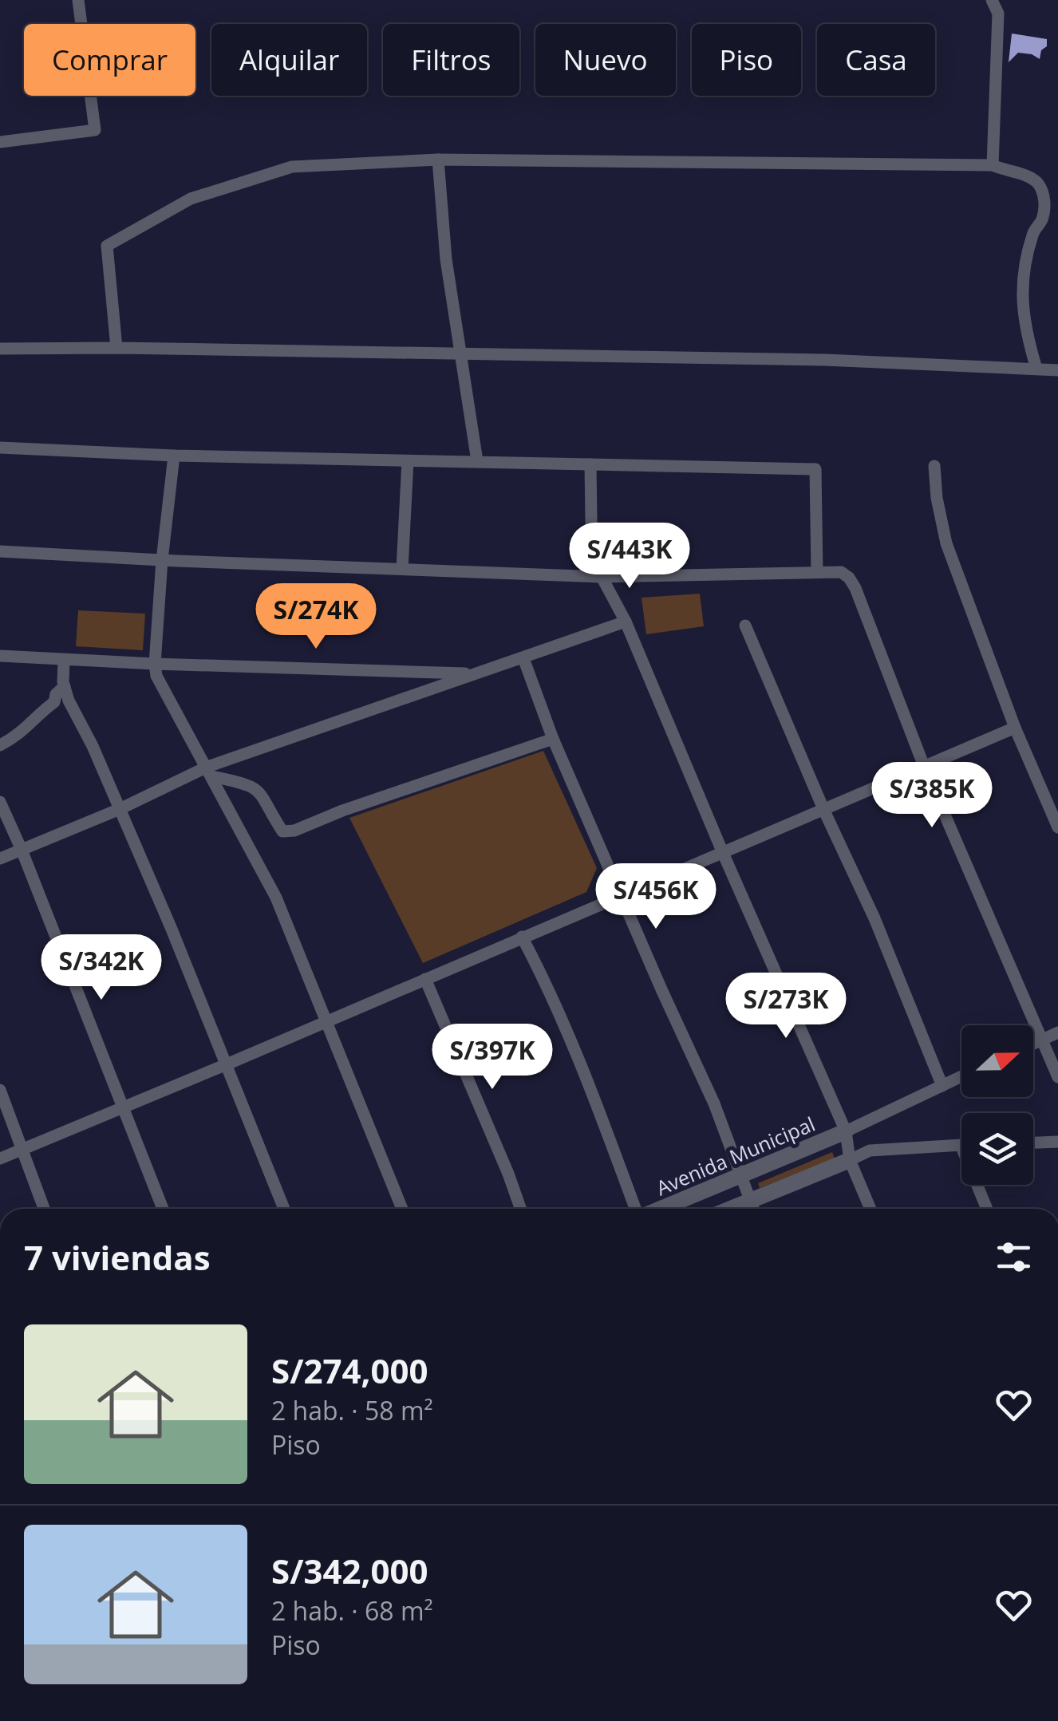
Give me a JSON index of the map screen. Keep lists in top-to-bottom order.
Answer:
{
  "streets": {
    "street": ["Avenida Municipal"]
  },
  "north": "right",
  "page": {
    "chip": [
      "Comprar",
      "Alquilar",
      "Filtros",
      "Nuevo",
      "Piso",
      "Casa"
    ],
    "price": [
      "S/443K",
      "S/274K",
      "S/385K",
      "S/456K",
      "S/342K",
      "S/273K",
      "S/397K"
    ],
    "heading": "7 viviendas",
    "list": [
      {
        "name": "S/274,000",
        "note": "2 hab. · 58 m² · Piso"
      },
      {
        "name": "S/342,000",
        "note": "2 hab. · 68 m² · Piso"
      }
    ]
  }
}
